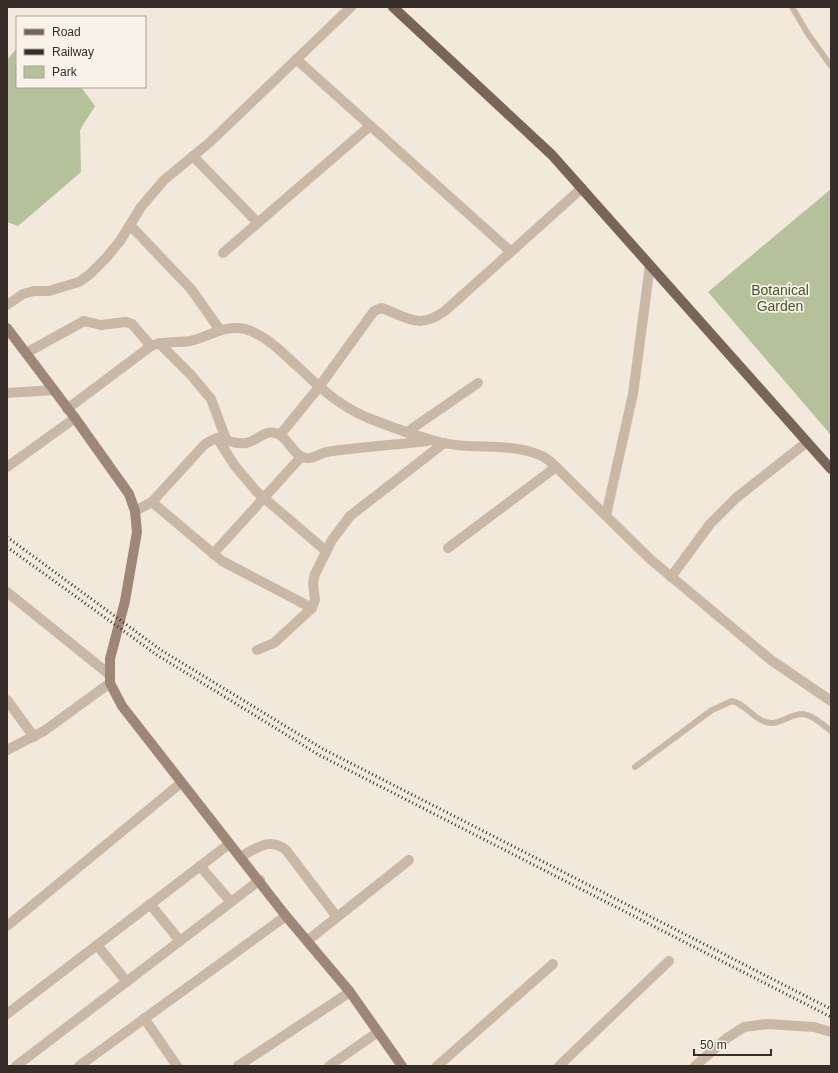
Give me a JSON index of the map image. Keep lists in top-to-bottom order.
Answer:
{
  "parks": ["Botanical Garden"],
  "legend": ["Road", "Railway", "Park"],
  "scale_bar": "50 m"
}
